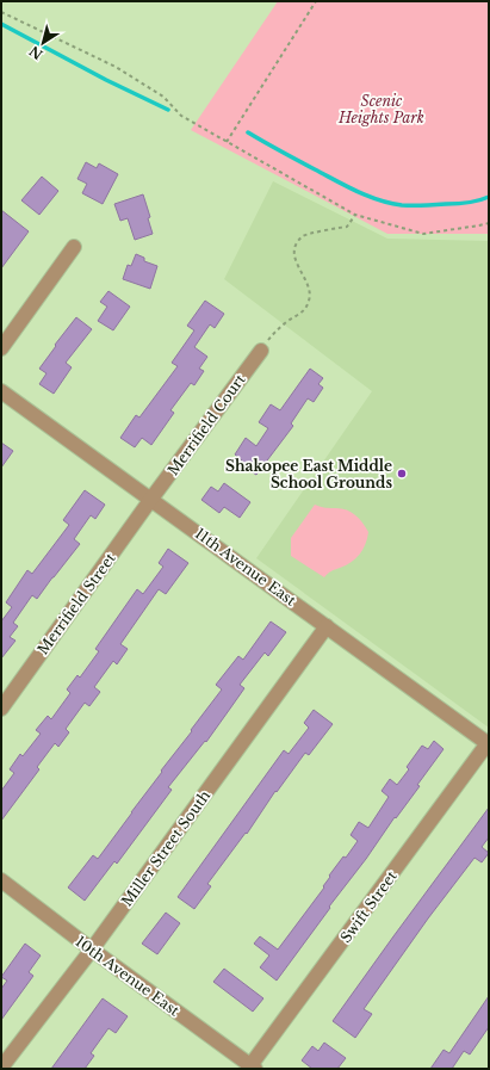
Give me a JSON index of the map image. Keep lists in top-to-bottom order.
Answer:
{
  "streets": {
    "street": [
      "Merrifield Court",
      "11th Avenue East",
      "Merrifield Street",
      "Miller Street South",
      "Swift Street",
      "10th Avenue East"
    ]
  },
  "crossings": [
    ["Merrifield Court", "11th Avenue East"],
    ["Merrifield Court", "Merrifield Street"],
    ["11th Avenue East", "Merrifield Street"],
    ["11th Avenue East", "Miller Street South"],
    ["11th Avenue East", "Swift Street"],
    ["Miller Street South", "10th Avenue East"],
    ["Swift Street", "10th Avenue East"]
  ],
  "parks": ["Scenic Heights Park"],
  "places": ["Shakopee East Middle School Grounds"],
  "north": "bottom left"
}
